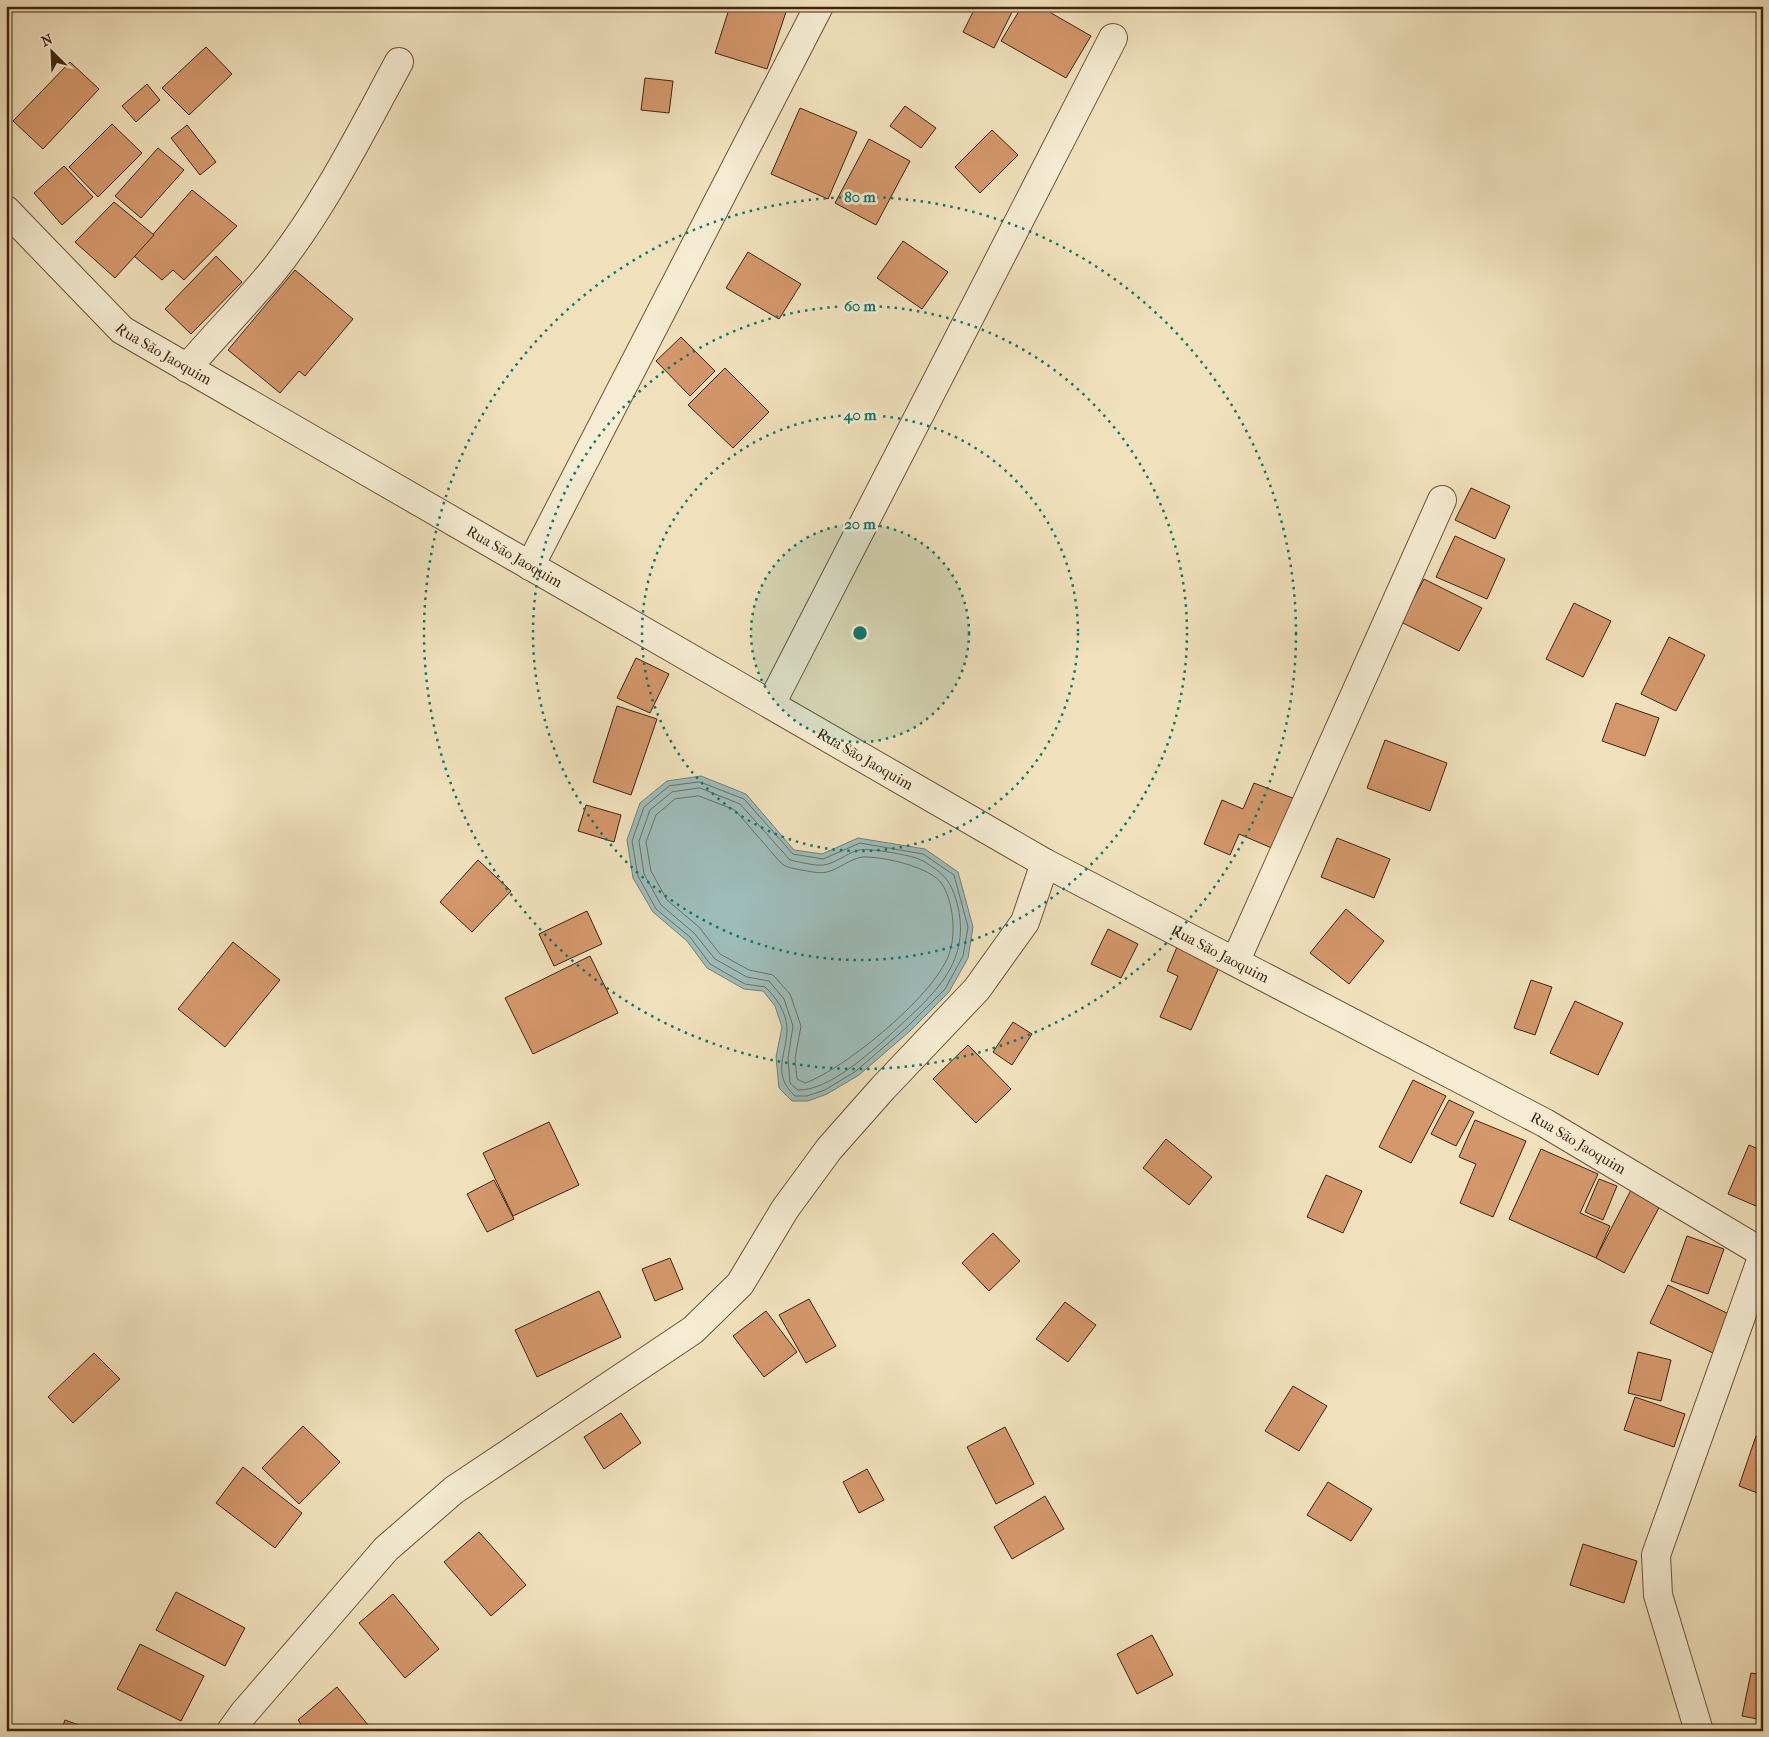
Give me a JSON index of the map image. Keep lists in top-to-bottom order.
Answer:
{
  "streets": {
    "street": ["Rua São Jaoquim"]
  },
  "north": "top left",
  "rings": [
    "80 m",
    "60 m",
    "40 m",
    "20 m"
  ]
}
